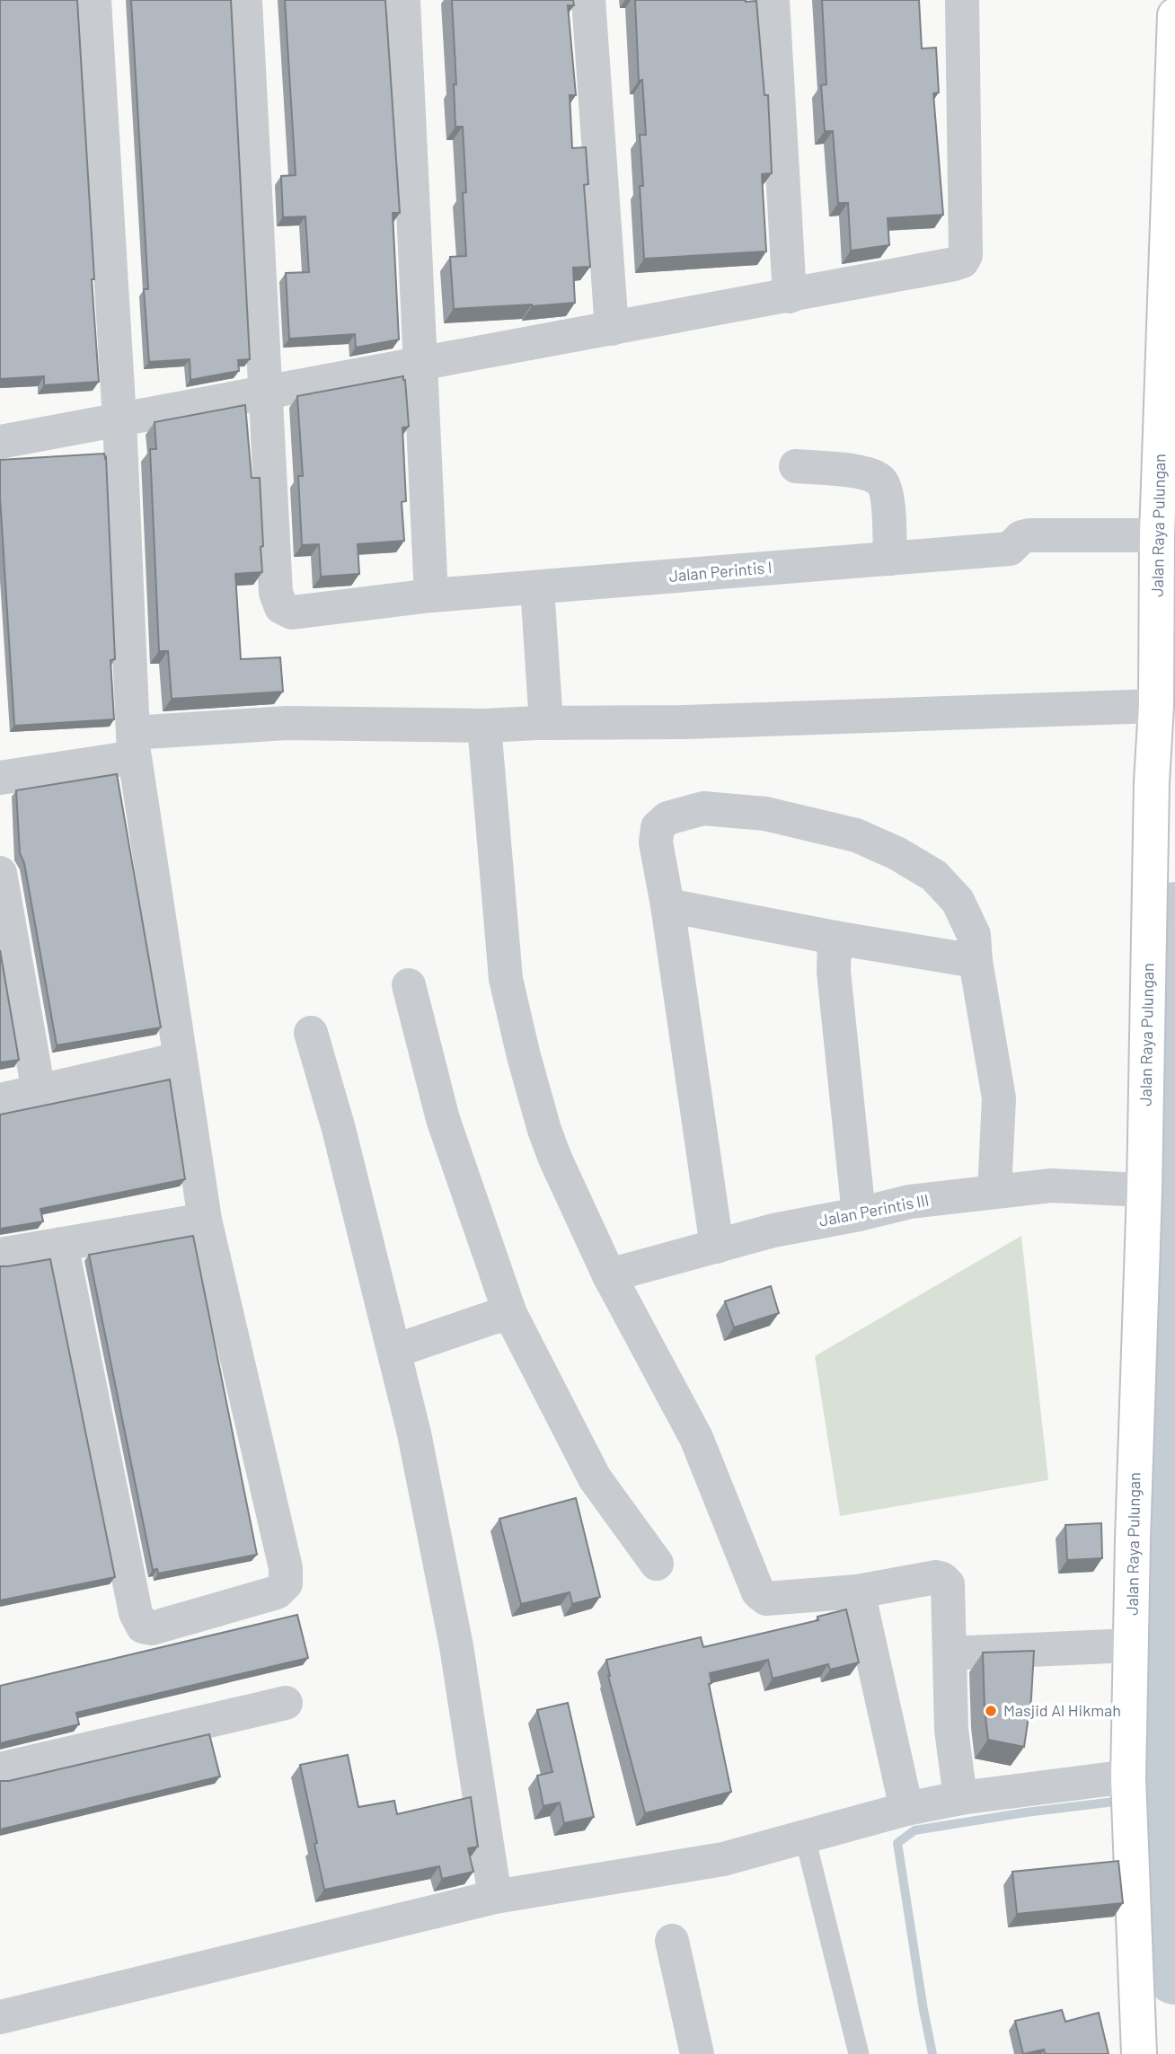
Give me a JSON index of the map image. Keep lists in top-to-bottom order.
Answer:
{
  "streets": {
    "street": ["Jalan Raya Pulungan", "Jalan Perintis I", "Jalan Perintis III"]
  },
  "crossings": [
    ["Jalan Raya Pulungan", "Jalan Perintis I"],
    ["Jalan Raya Pulungan", "Jalan Perintis III"]
  ],
  "places": ["Masjid Al Hikmah"]
}
